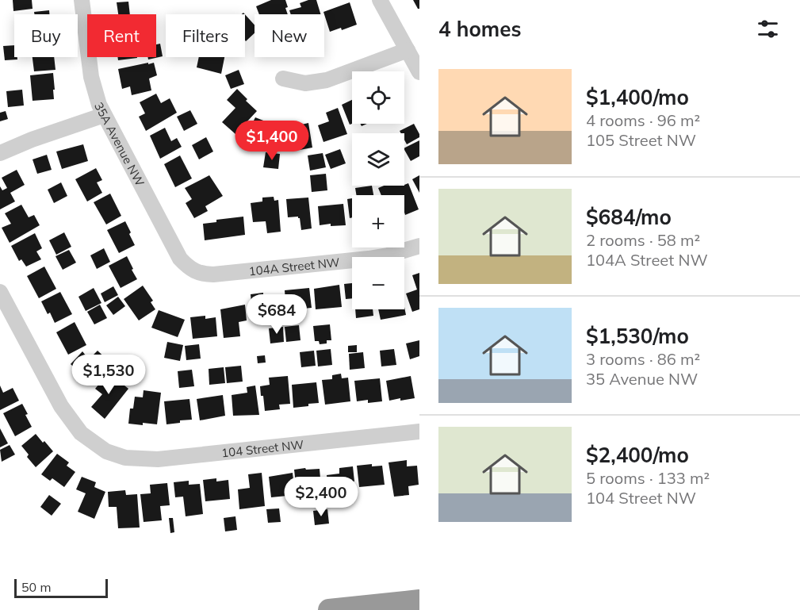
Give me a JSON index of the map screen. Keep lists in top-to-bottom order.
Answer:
{
  "streets": {
    "street": ["35A Avenue NW", "104A Street NW", "104 Street NW"]
  },
  "crossings": [
    ["35A Avenue NW", "104A Street NW"]
  ],
  "scale_bar": "50 m",
  "page": {
    "heading": "4 homes",
    "chip": [
      "Buy",
      "Rent",
      "Filters",
      "New"
    ],
    "list": [
      {
        "name": "$1,400/mo",
        "note": "4 rooms · 96 m² · 105 Street NW"
      },
      {
        "name": "$684/mo",
        "note": "2 rooms · 58 m² · 104A Street NW"
      },
      {
        "name": "$1,530/mo",
        "note": "3 rooms · 86 m² · 35 Avenue NW"
      },
      {
        "name": "$2,400/mo",
        "note": "5 rooms · 133 m² · 104 Street NW"
      }
    ],
    "map_buttons": ["+", "−"],
    "price": [
      "$1,400",
      "$684",
      "$1,530",
      "$2,400"
    ],
    "scale": "50 m"
  }
}
